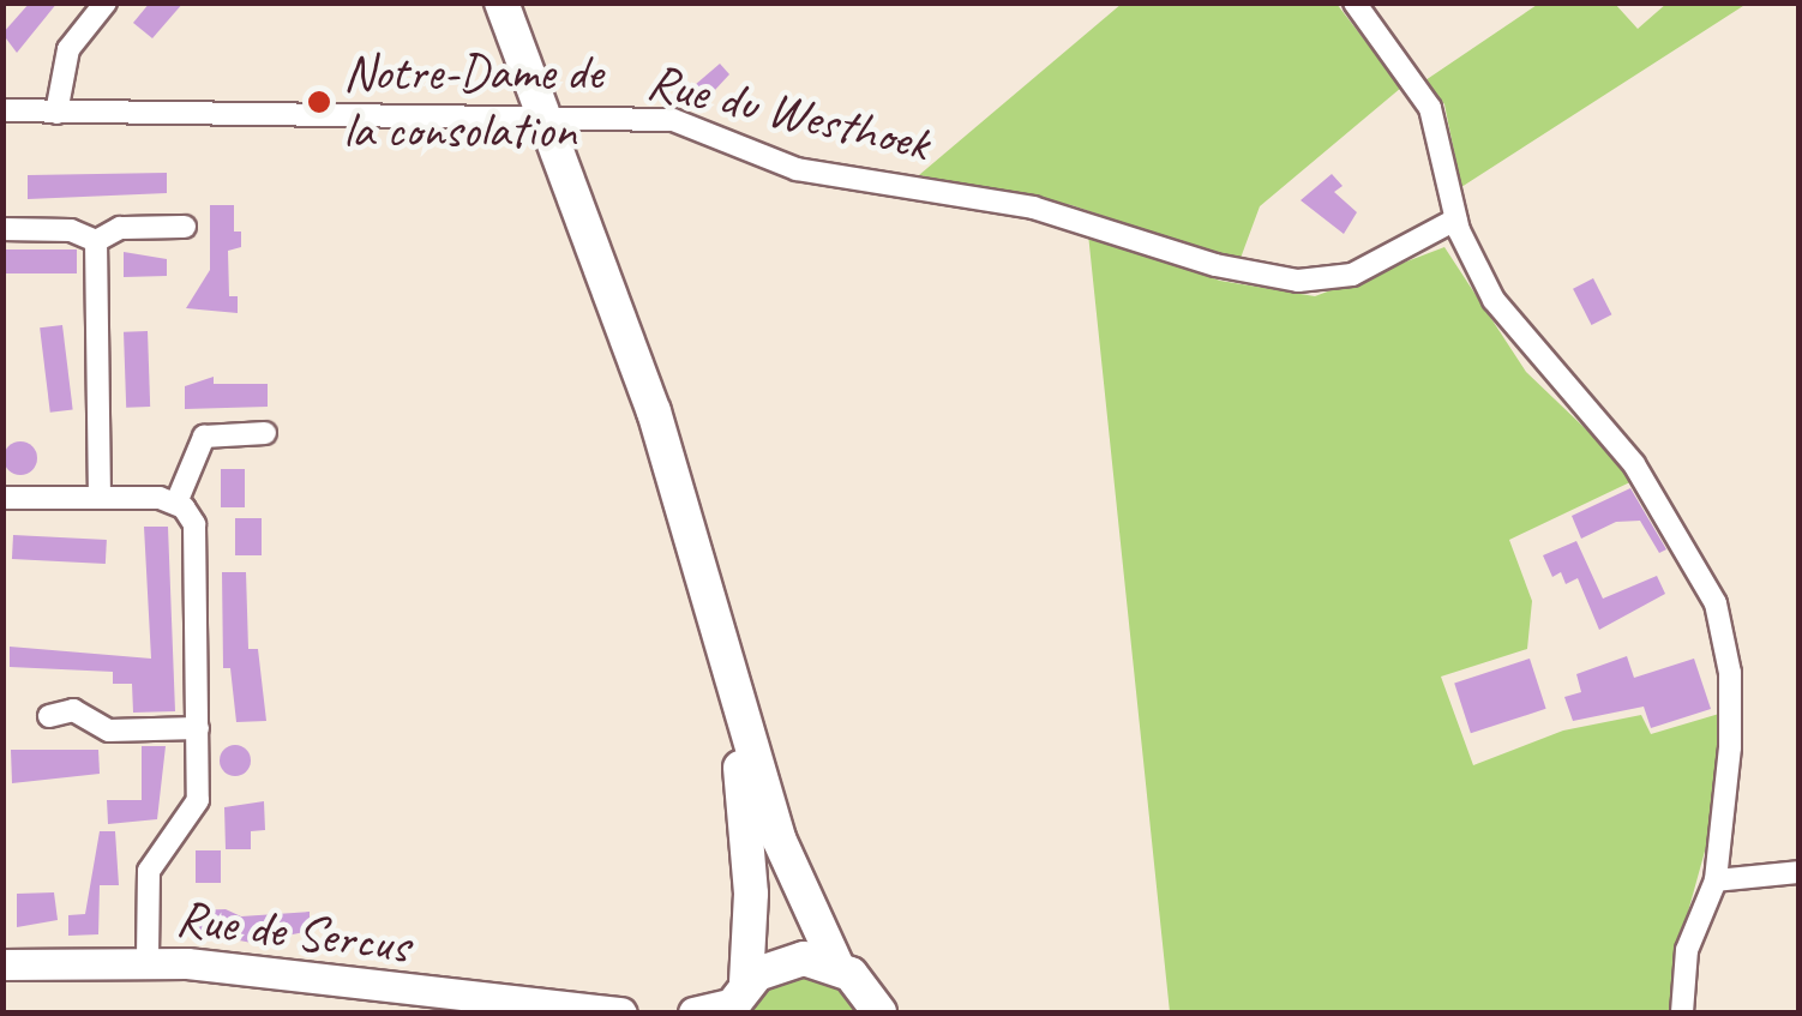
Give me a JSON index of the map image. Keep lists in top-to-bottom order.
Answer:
{
  "streets": {
    "street": ["Rue du Westhoek", "Rue de Sercus"]
  },
  "places": ["Notre-Dame de la consolation"]
}
